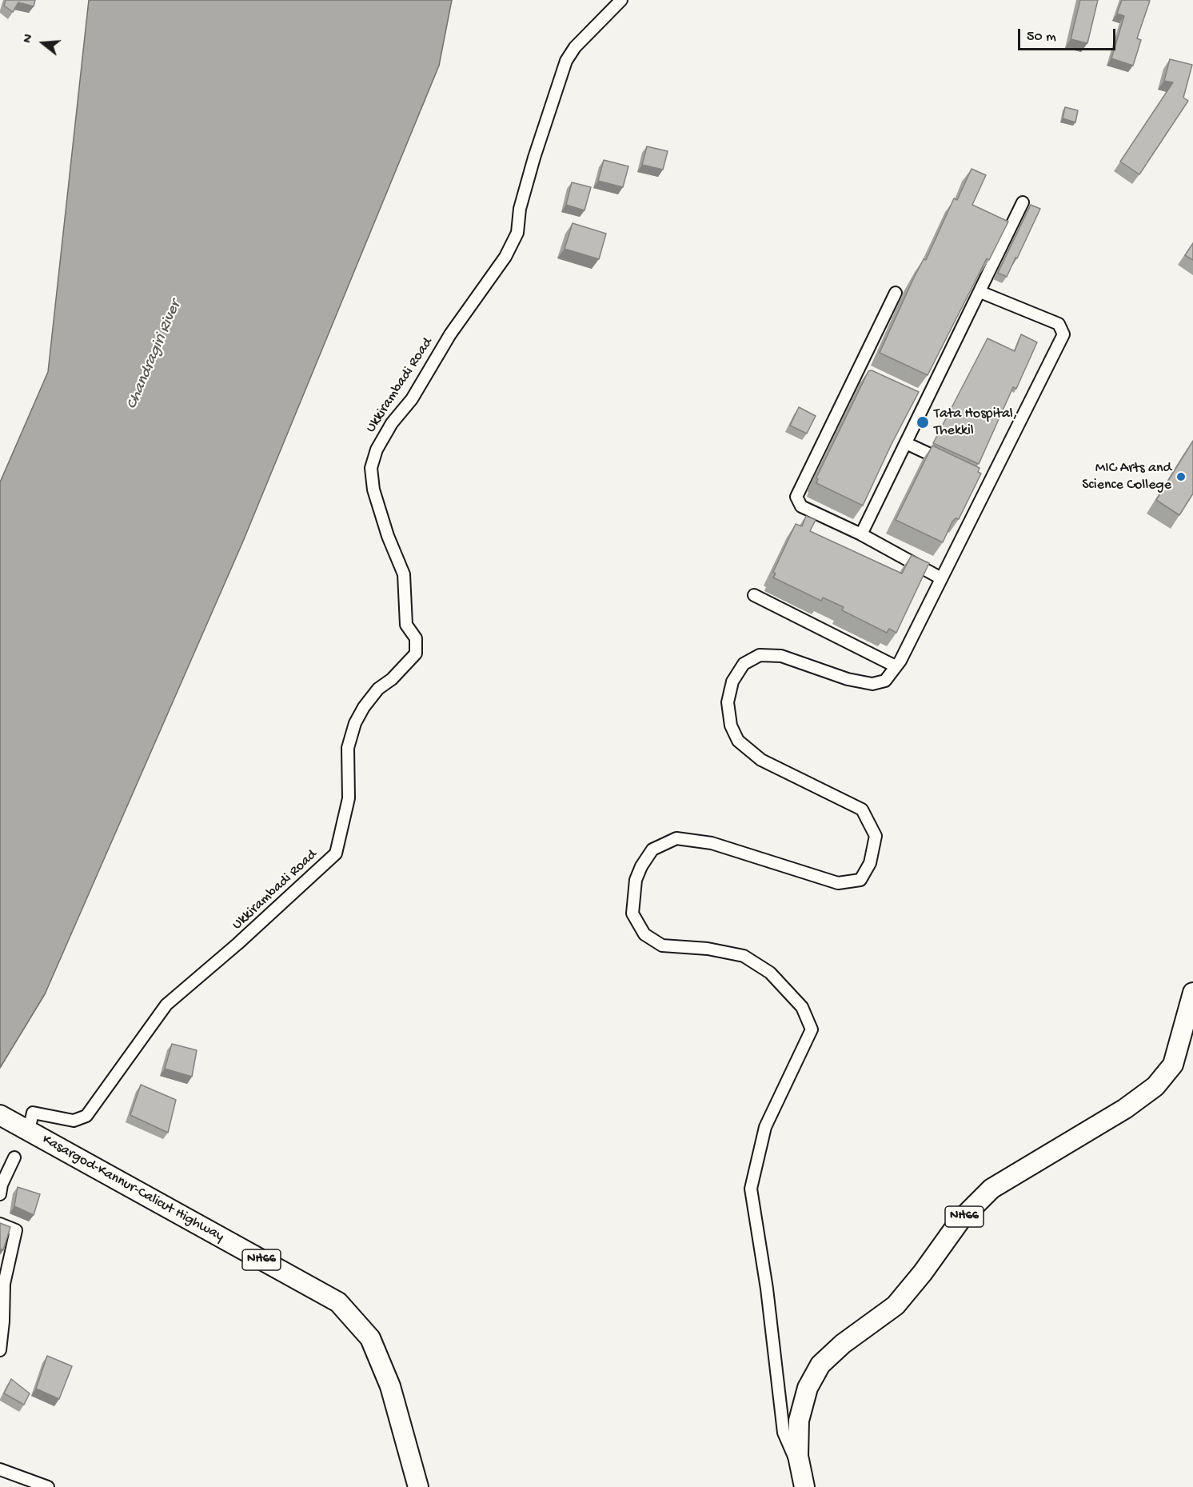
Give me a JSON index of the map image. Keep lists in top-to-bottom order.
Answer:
{
  "streets": {
    "highway": ["Kasargod-Kannur-Calicut Highway", "NH66"],
    "street": ["Ukkirambadi Road"]
  },
  "crossings": [
    ["Ukkirambadi Road", "Kasargod-Kannur-Calicut Highway"]
  ],
  "water": ["Chandragiri River"],
  "places": ["Tata Hospital, Thekkil", "MIC Arts and Science College"],
  "scale_bar": "50 m",
  "north": "left"
}
